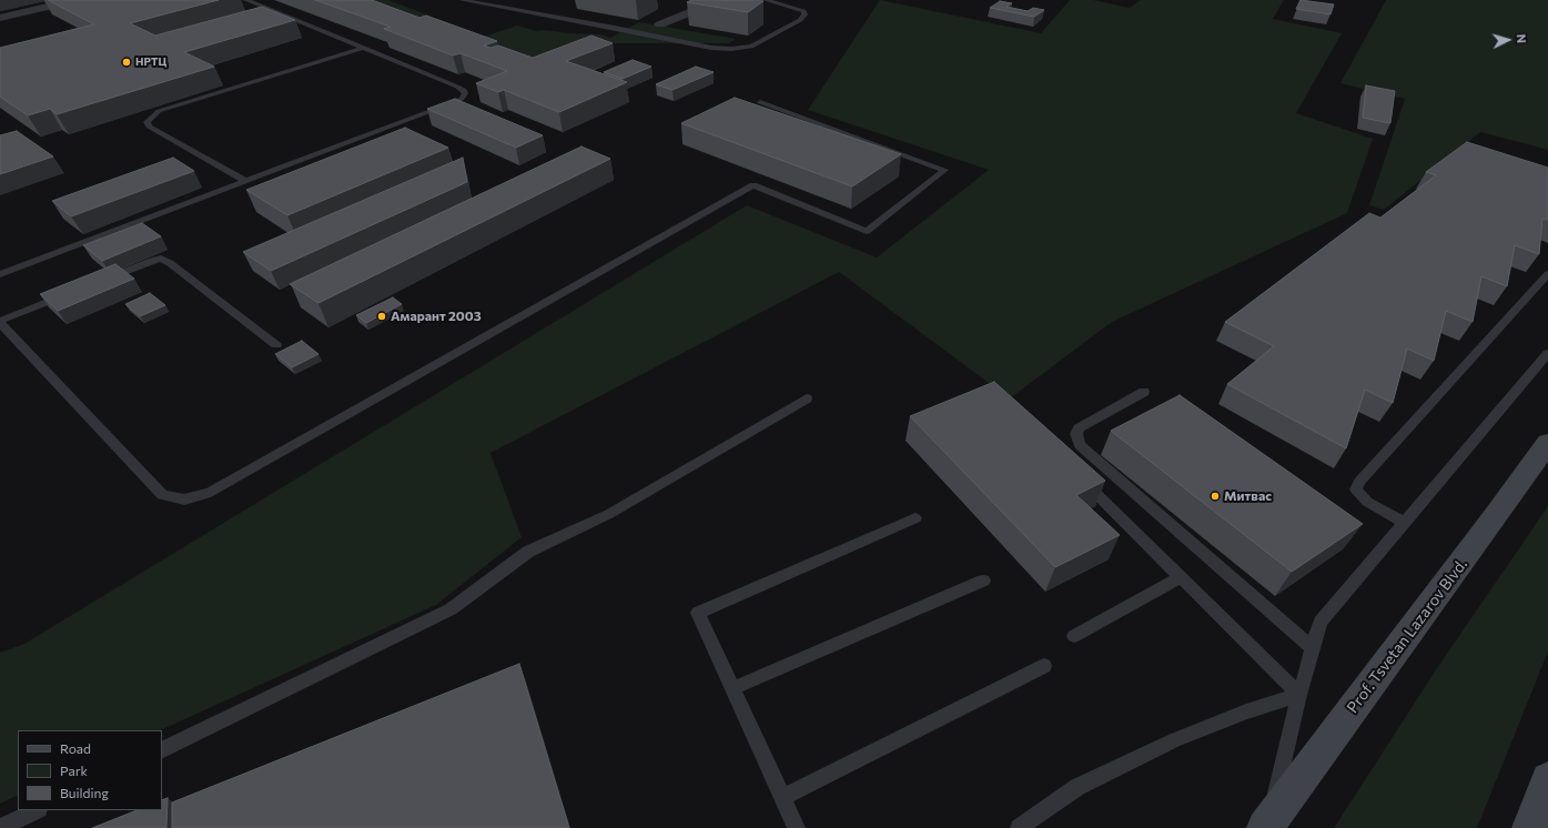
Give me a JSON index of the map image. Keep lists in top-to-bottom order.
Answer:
{
  "streets": {
    "main road": ["Prof. Tsvetan Lazarov Blvd."]
  },
  "places": ["НРТЦ", "Амарант 2003", "Митвас"],
  "legend": ["Road", "Park", "Building"],
  "north": "right"
}
